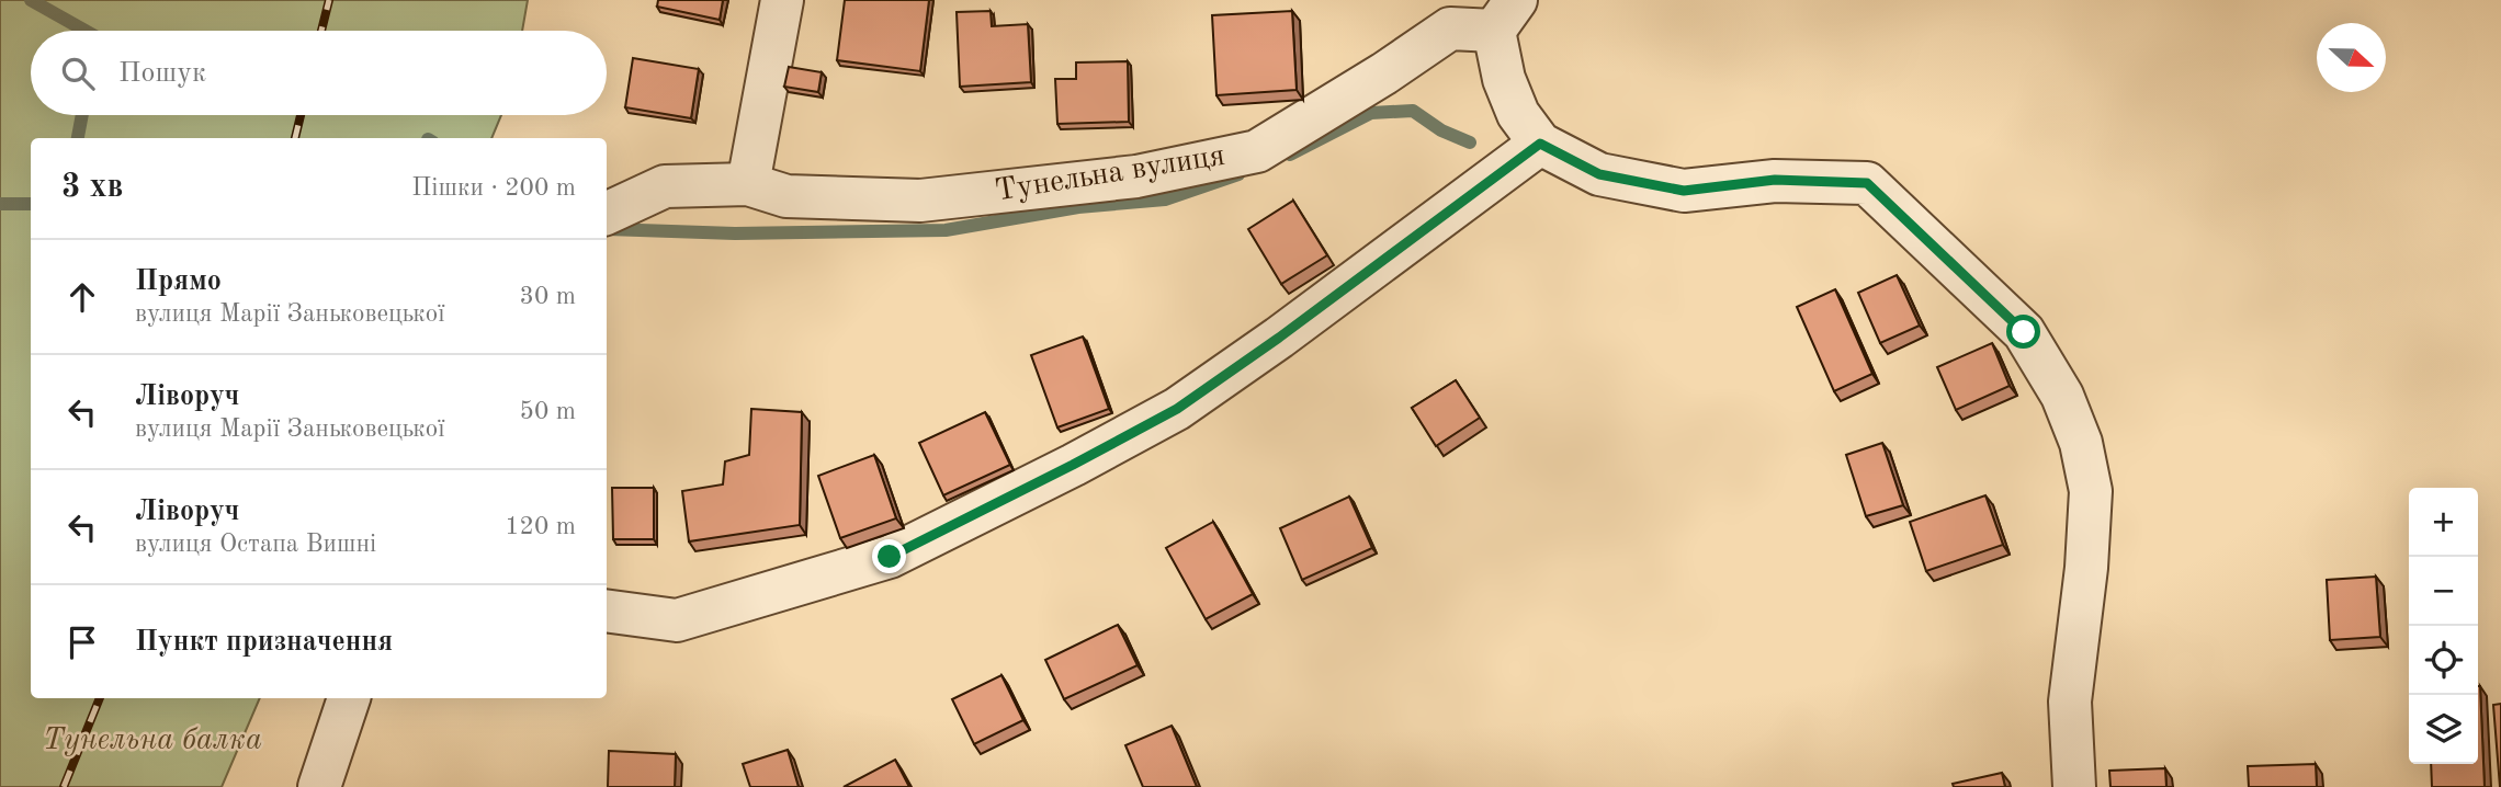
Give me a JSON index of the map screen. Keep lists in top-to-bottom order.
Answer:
{
  "streets": {
    "street": ["Тунельна вулиця"]
  },
  "parks": ["Тунельна балка"],
  "north": "right",
  "page": {
    "search": "Пошук",
    "heading": ["3 хв", "Пішки · 200 m"],
    "list": [
      ["Прямо", "вулиця Марії Заньковецької", "30 m"],
      ["Ліворуч", "вулиця Марії Заньковецької", "50 m"],
      ["Ліворуч", "вулиця Остапа Вишні", "120 m"],
      "Пункт призначення"
    ],
    "map_buttons": ["+", "−"]
  }
}
